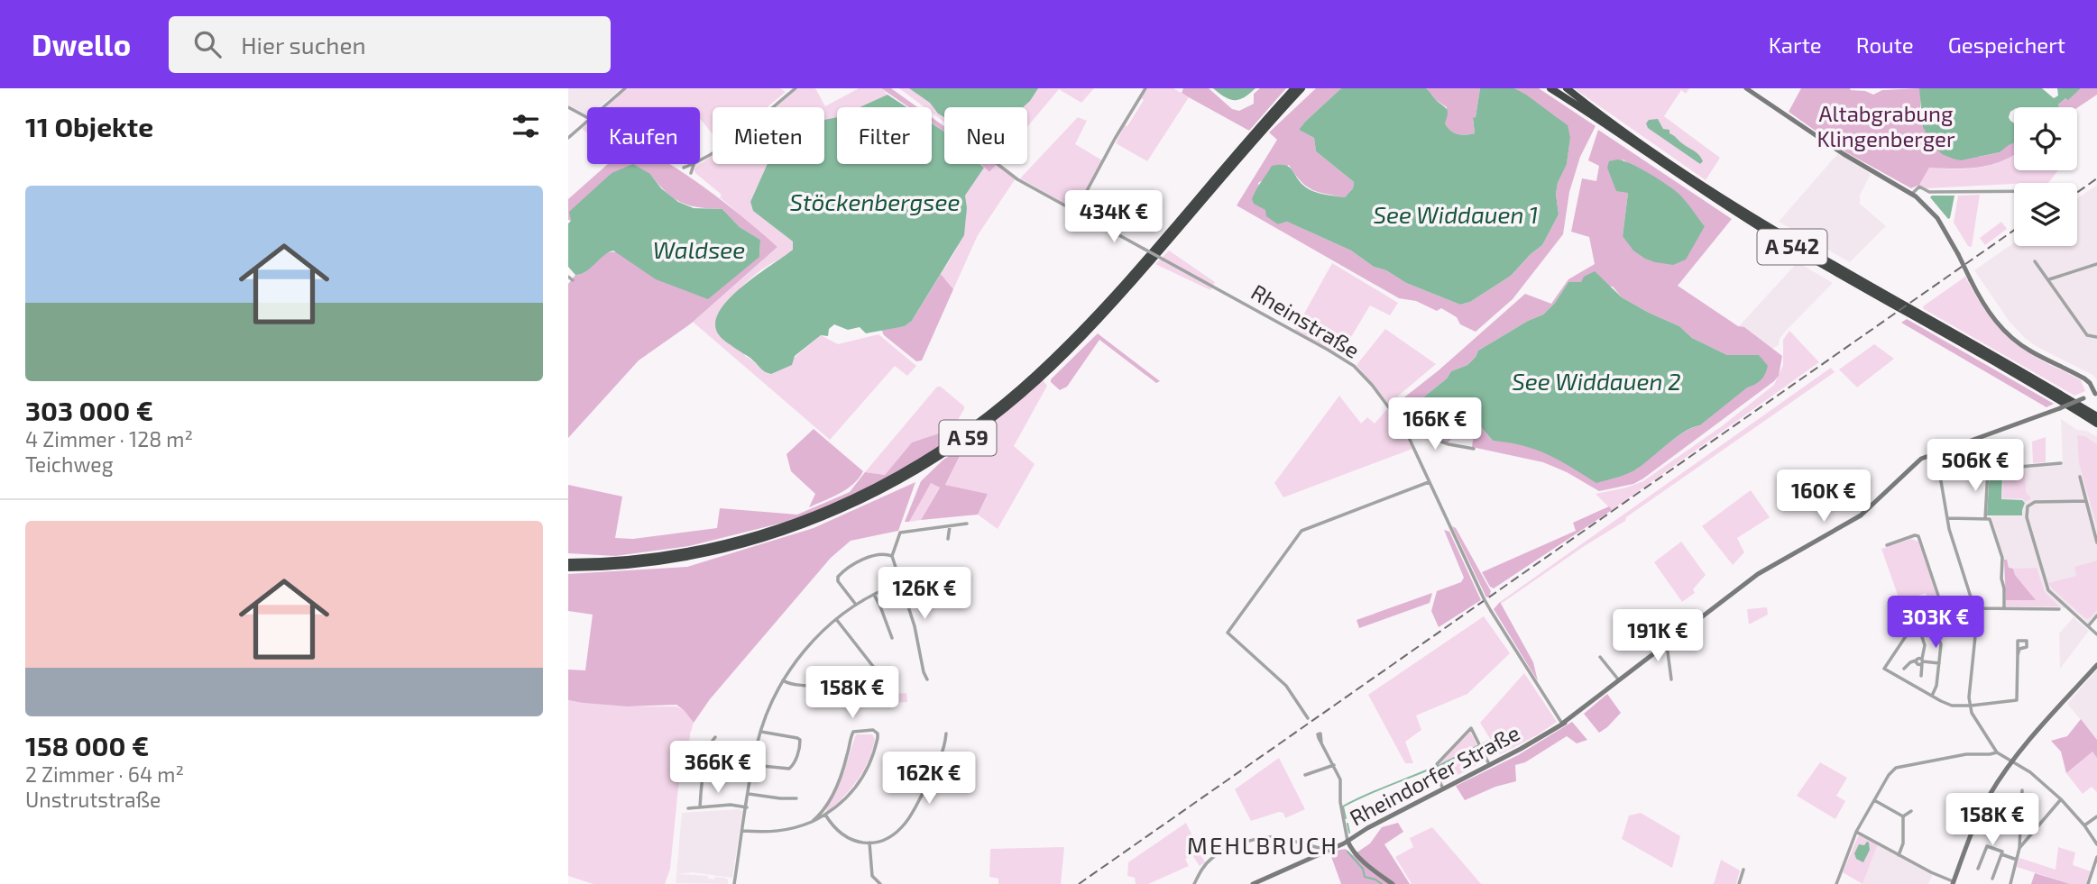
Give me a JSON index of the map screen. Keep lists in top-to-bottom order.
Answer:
{
  "streets": {
    "highway": ["A 542", "A 59"],
    "main road": ["Rheindorfer Straße"],
    "street": ["Rheinstraße"]
  },
  "crossings": [
    ["Rheinstraße", "Rheindorfer Straße"]
  ],
  "districts": ["MEHLBRUCH"],
  "water": [
    "Stöckenbergsee",
    "See Widdauen 1",
    "Waldsee",
    "See Widdauen 2"
  ],
  "parks": ["Altabgrabung Klingenberger"],
  "page": {
    "header": "Dwello",
    "search": "Hier suchen",
    "nav": ["Karte", "Route", "Gespeichert"],
    "heading": "11 Objekte",
    "chip": [
      "Kaufen",
      "Mieten",
      "Filter",
      "Neu"
    ],
    "list": [
      {
        "name": "303 000 €",
        "note": "4 Zimmer · 128 m² · Teichweg"
      },
      {
        "name": "158 000 €",
        "note": "2 Zimmer · 64 m² · Unstrutstraße"
      }
    ],
    "price": [
      "434K €",
      "166K €",
      "506K €",
      "160K €",
      "126K €",
      "303K €",
      "191K €",
      "158K €",
      "366K €",
      "162K €",
      "158K €"
    ]
  }
}
